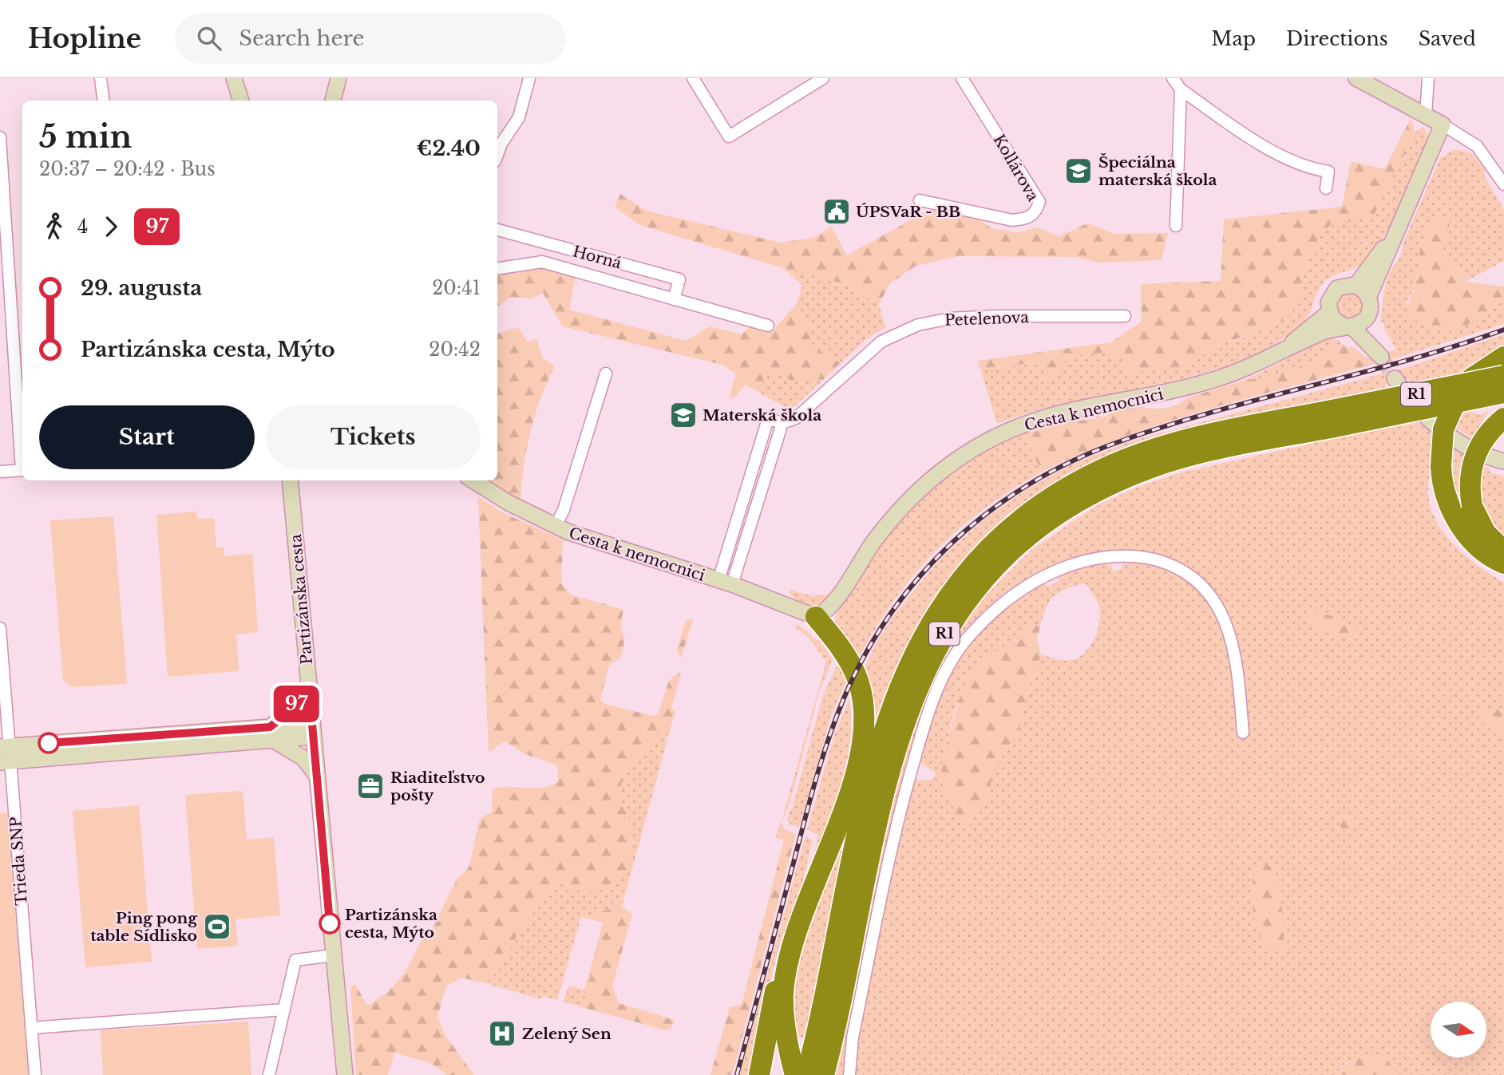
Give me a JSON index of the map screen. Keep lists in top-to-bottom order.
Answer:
{
  "streets": {
    "highway": ["R1"],
    "street": [
      "Kollárova",
      "Horná",
      "Petelenova",
      "Cesta k nemocnici",
      "Partizánska cesta",
      "Trieda SNP"
    ]
  },
  "crossings": [
    ["Petelenova", "Cesta k nemocnici"]
  ],
  "places": {
    "school or university": ["Špeciálna materská škola", "Materská škola"],
    "public building": ["ÚPSVaR - BB"],
    "office": ["Riaditeľstvo pošty"],
    "other": ["Partizánska cesta, Mýto"],
    "sports": ["Ping pong table Sídlisko"],
    "hospital": ["Zelený Sen"]
  },
  "lines": ["bus line 97"],
  "north": "right",
  "page": {
    "header": "Hopline",
    "search": "Search here",
    "nav": ["Map", "Directions", "Saved"],
    "on_map": "97",
    "heading": ["5 min", "20:37 – 20:42 · Bus", "€2.40"],
    "legs": ["4", "97"],
    "list": [
      {
        "name": "29. augusta",
        "value": "20:41"
      },
      {
        "name": "Partizánska cesta, Mýto",
        "value": "20:42"
      }
    ],
    "buttons": ["Start", "Tickets"]
  }
}
